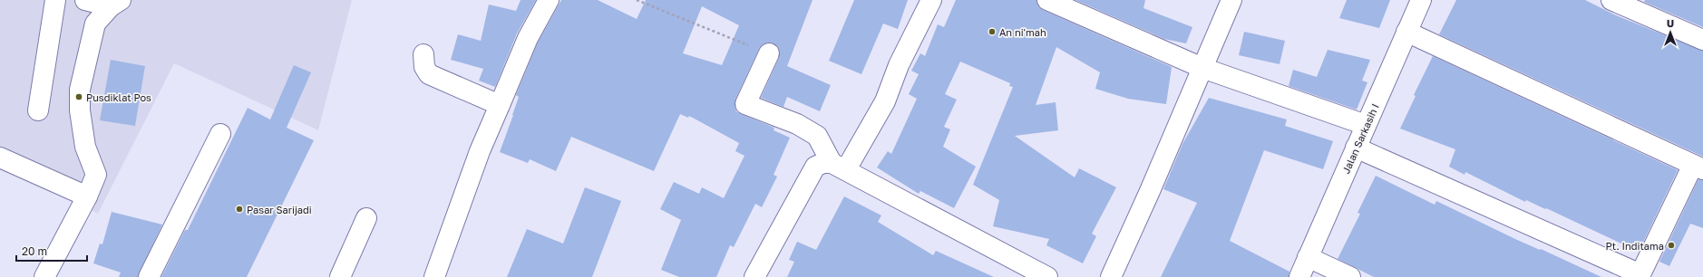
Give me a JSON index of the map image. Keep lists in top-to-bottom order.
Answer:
{
  "streets": {
    "street": ["Jalan Sarkasih I"]
  },
  "places": [
    "An ni'mah",
    "Pusdiklat Pos",
    "Pasar Sarijadi",
    "Pt. Inditama"
  ],
  "scale_bar": "20 m",
  "north": "top"
}
